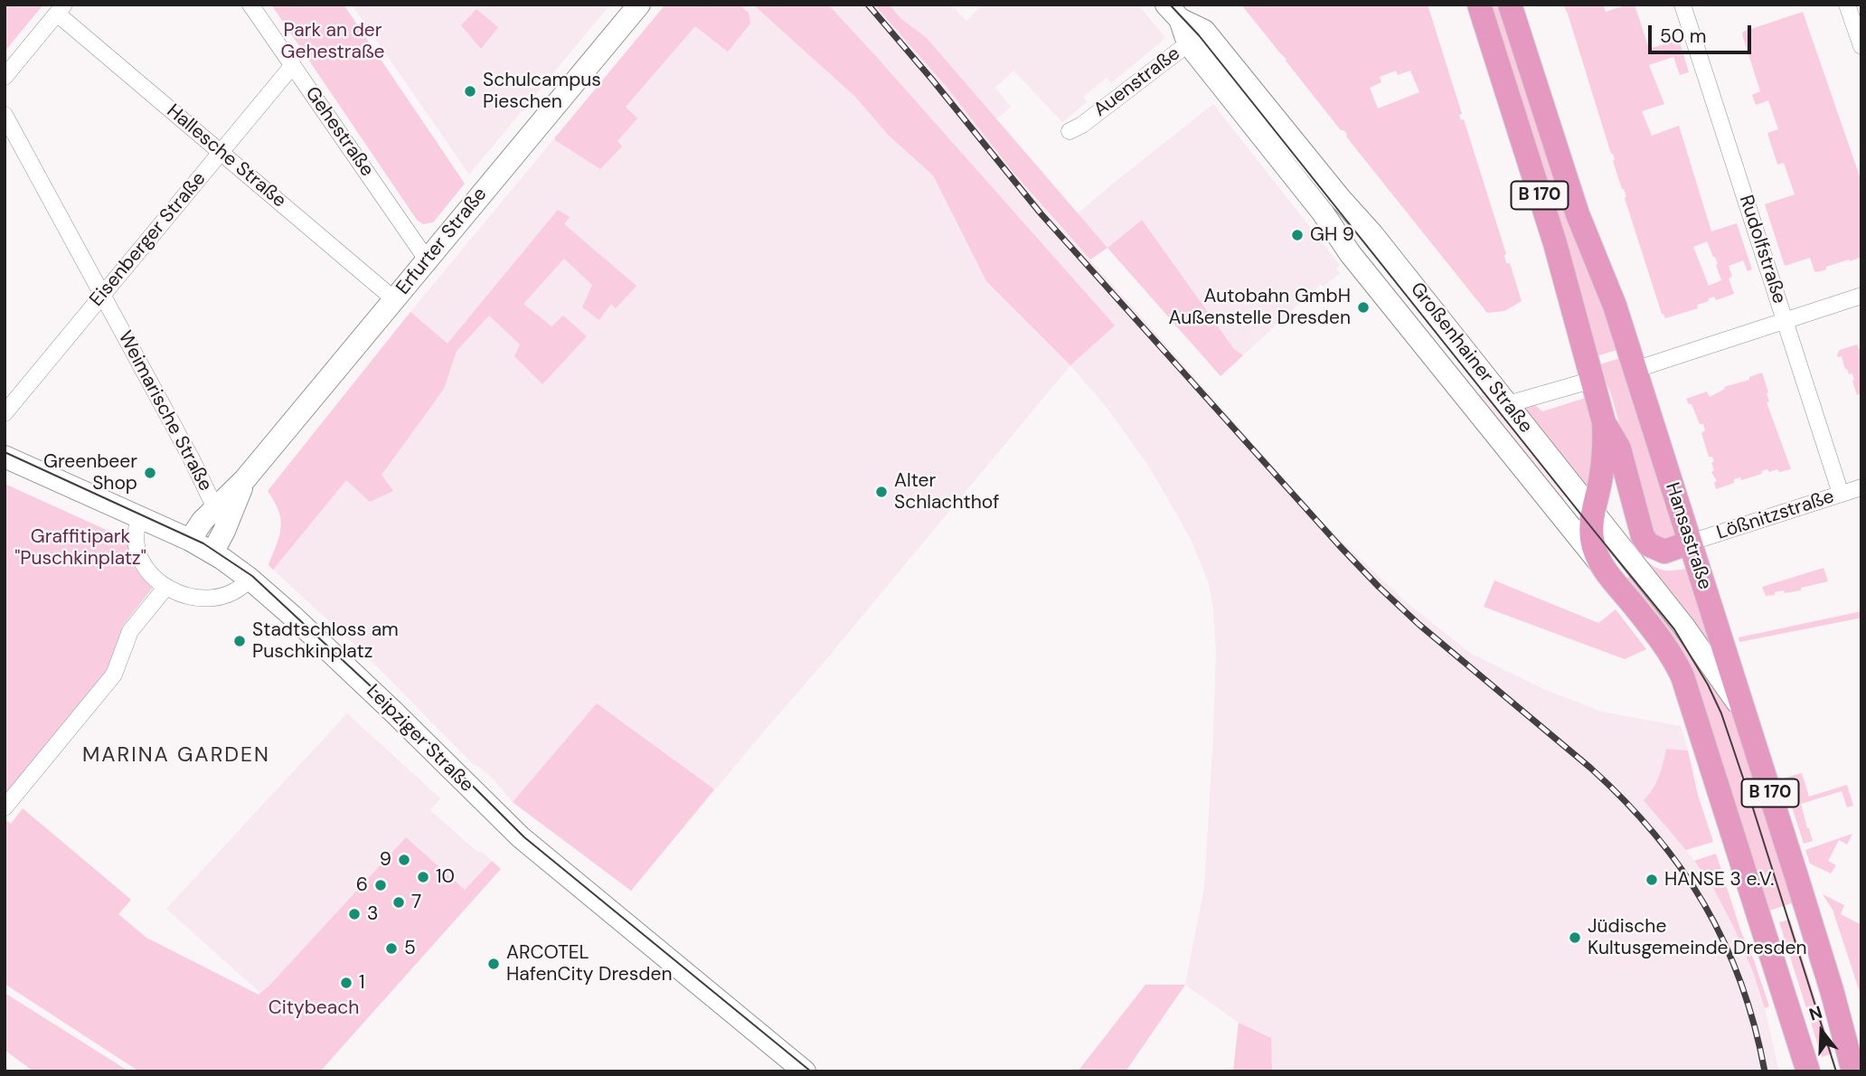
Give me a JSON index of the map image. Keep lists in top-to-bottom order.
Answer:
{
  "streets": {
    "main road": [
      "B 170",
      "Erfurter Straße",
      "Großenhainer Straße",
      "Hansastraße",
      "Leipziger Straße"
    ],
    "street": [
      "Auenstraße",
      "Gehestraße",
      "Hallesche Straße",
      "Eisenberger Straße",
      "Rudolfstraße",
      "Weimarische Straße",
      "Lößnitzstraße"
    ]
  },
  "crossings": [
    ["Auenstraße", "Großenhainer Straße"],
    ["Gehestraße", "Eisenberger Straße"],
    ["Gehestraße", "Erfurter Straße"],
    ["Hallesche Straße", "Eisenberger Straße"],
    ["Hallesche Straße", "Erfurter Straße"],
    ["B 170", "Großenhainer Straße"],
    ["Eisenberger Straße", "Weimarische Straße"],
    ["Erfurter Straße", "Weimarische Straße"],
    ["Erfurter Straße", "Leipziger Straße"],
    ["Rudolfstraße", "Lößnitzstraße"],
    ["Großenhainer Straße", "Hansastraße"],
    ["Lößnitzstraße", "Hansastraße"]
  ],
  "districts": ["MARINA GARDEN"],
  "parks": ["Park an der Gehestraße", "Graffitipark \"Puschkinplatz\"", "Citybeach"],
  "places": [
    "Schulcampus Pieschen",
    "GH 9",
    "Autobahn GmbH Außenstelle Dresden",
    "Greenbeer Shop",
    "Alter Schlachthof",
    "Stadtschloss am Puschkinplatz",
    "9",
    "10",
    "HANSE 3 e.V.",
    "6",
    "7",
    "3",
    "Jüdische Kultusgemeinde Dresden",
    "5",
    "ARCOTEL HafenCity Dresden",
    "1"
  ],
  "scale_bar": "50 m",
  "north": "top"
}
